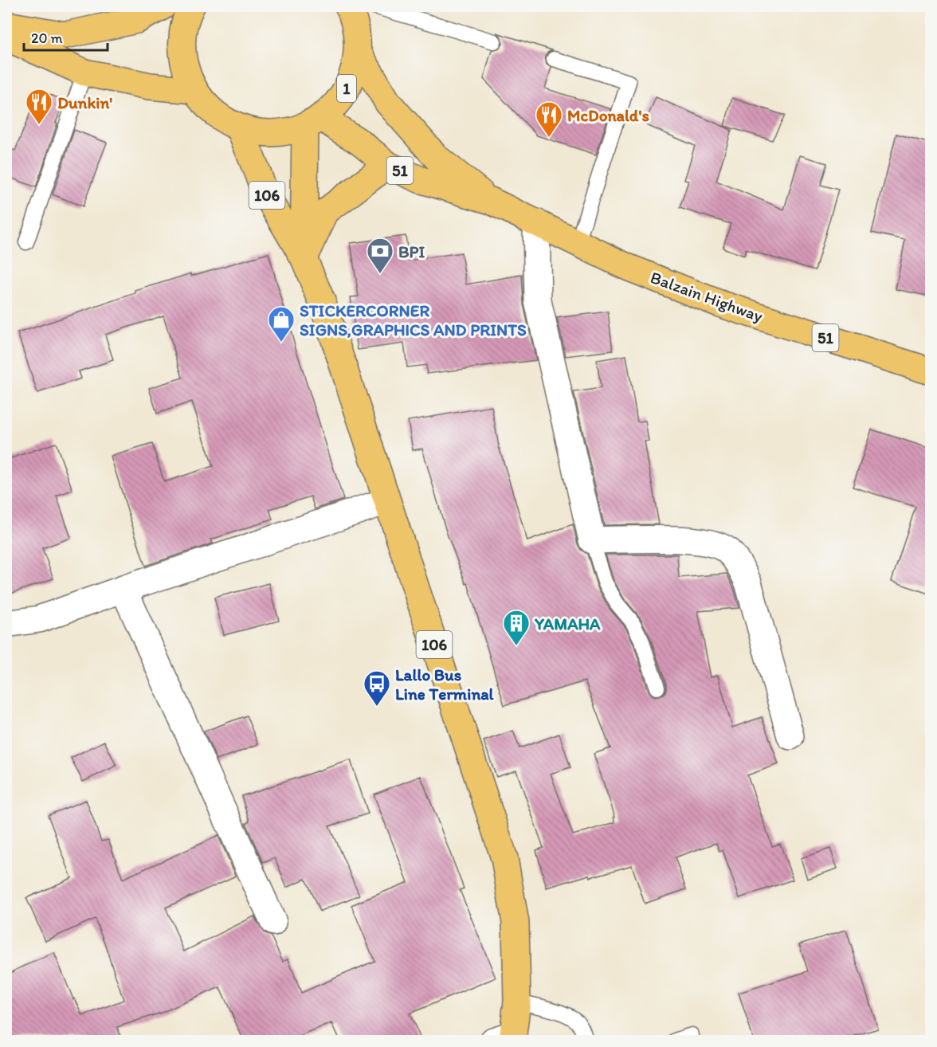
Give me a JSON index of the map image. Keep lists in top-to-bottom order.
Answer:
{
  "streets": {
    "main road": [
      "1",
      "51",
      "106",
      "Balzain Highway"
    ]
  },
  "crossings": [
    ["1", "51"],
    ["1", "106"],
    ["51", "106"],
    ["51", "Balzain Highway"]
  ],
  "places": {
    "restaurant": ["Dunkin'", "McDonald's"],
    "bank": ["BPI"],
    "shop": ["STICKERCORNER SIGNS,GRAPHICS AND PRINTS"],
    "building": ["YAMAHA"],
    "bus stop": ["Lallo Bus Line Terminal"]
  },
  "scale_bar": "20 m"
}
